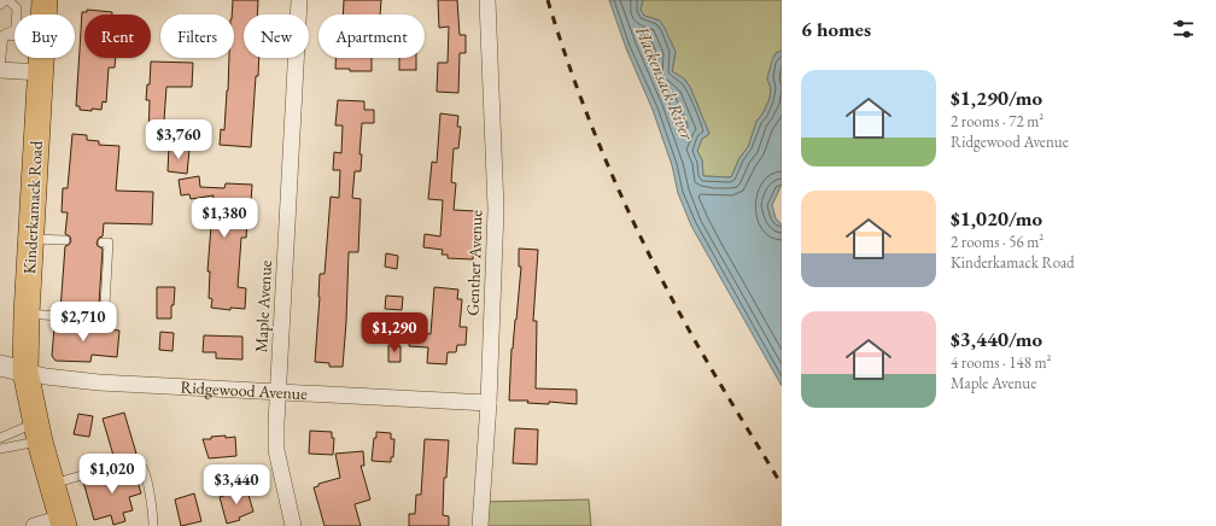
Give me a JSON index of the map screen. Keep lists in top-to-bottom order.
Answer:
{
  "streets": {
    "main road": ["Kinderkamack Road"],
    "street": ["Genther Avenue", "Maple Avenue", "Ridgewood Avenue"]
  },
  "crossings": [
    ["Kinderkamack Road", "Ridgewood Avenue"],
    ["Genther Avenue", "Ridgewood Avenue"],
    ["Maple Avenue", "Ridgewood Avenue"]
  ],
  "water": ["Hackensack River"],
  "page": {
    "heading": "6 homes",
    "chip": [
      "Buy",
      "Rent",
      "Filters",
      "New",
      "Apartment"
    ],
    "list": [
      {
        "name": "$1,290/mo",
        "note": "2 rooms · 72 m² · Ridgewood Avenue"
      },
      {
        "name": "$1,020/mo",
        "note": "2 rooms · 56 m² · Kinderkamack Road"
      },
      {
        "name": "$3,440/mo",
        "note": "4 rooms · 148 m² · Maple Avenue"
      }
    ],
    "price": [
      "$3,760",
      "$1,380",
      "$2,710",
      "$1,290",
      "$1,020",
      "$3,440"
    ]
  }
}
